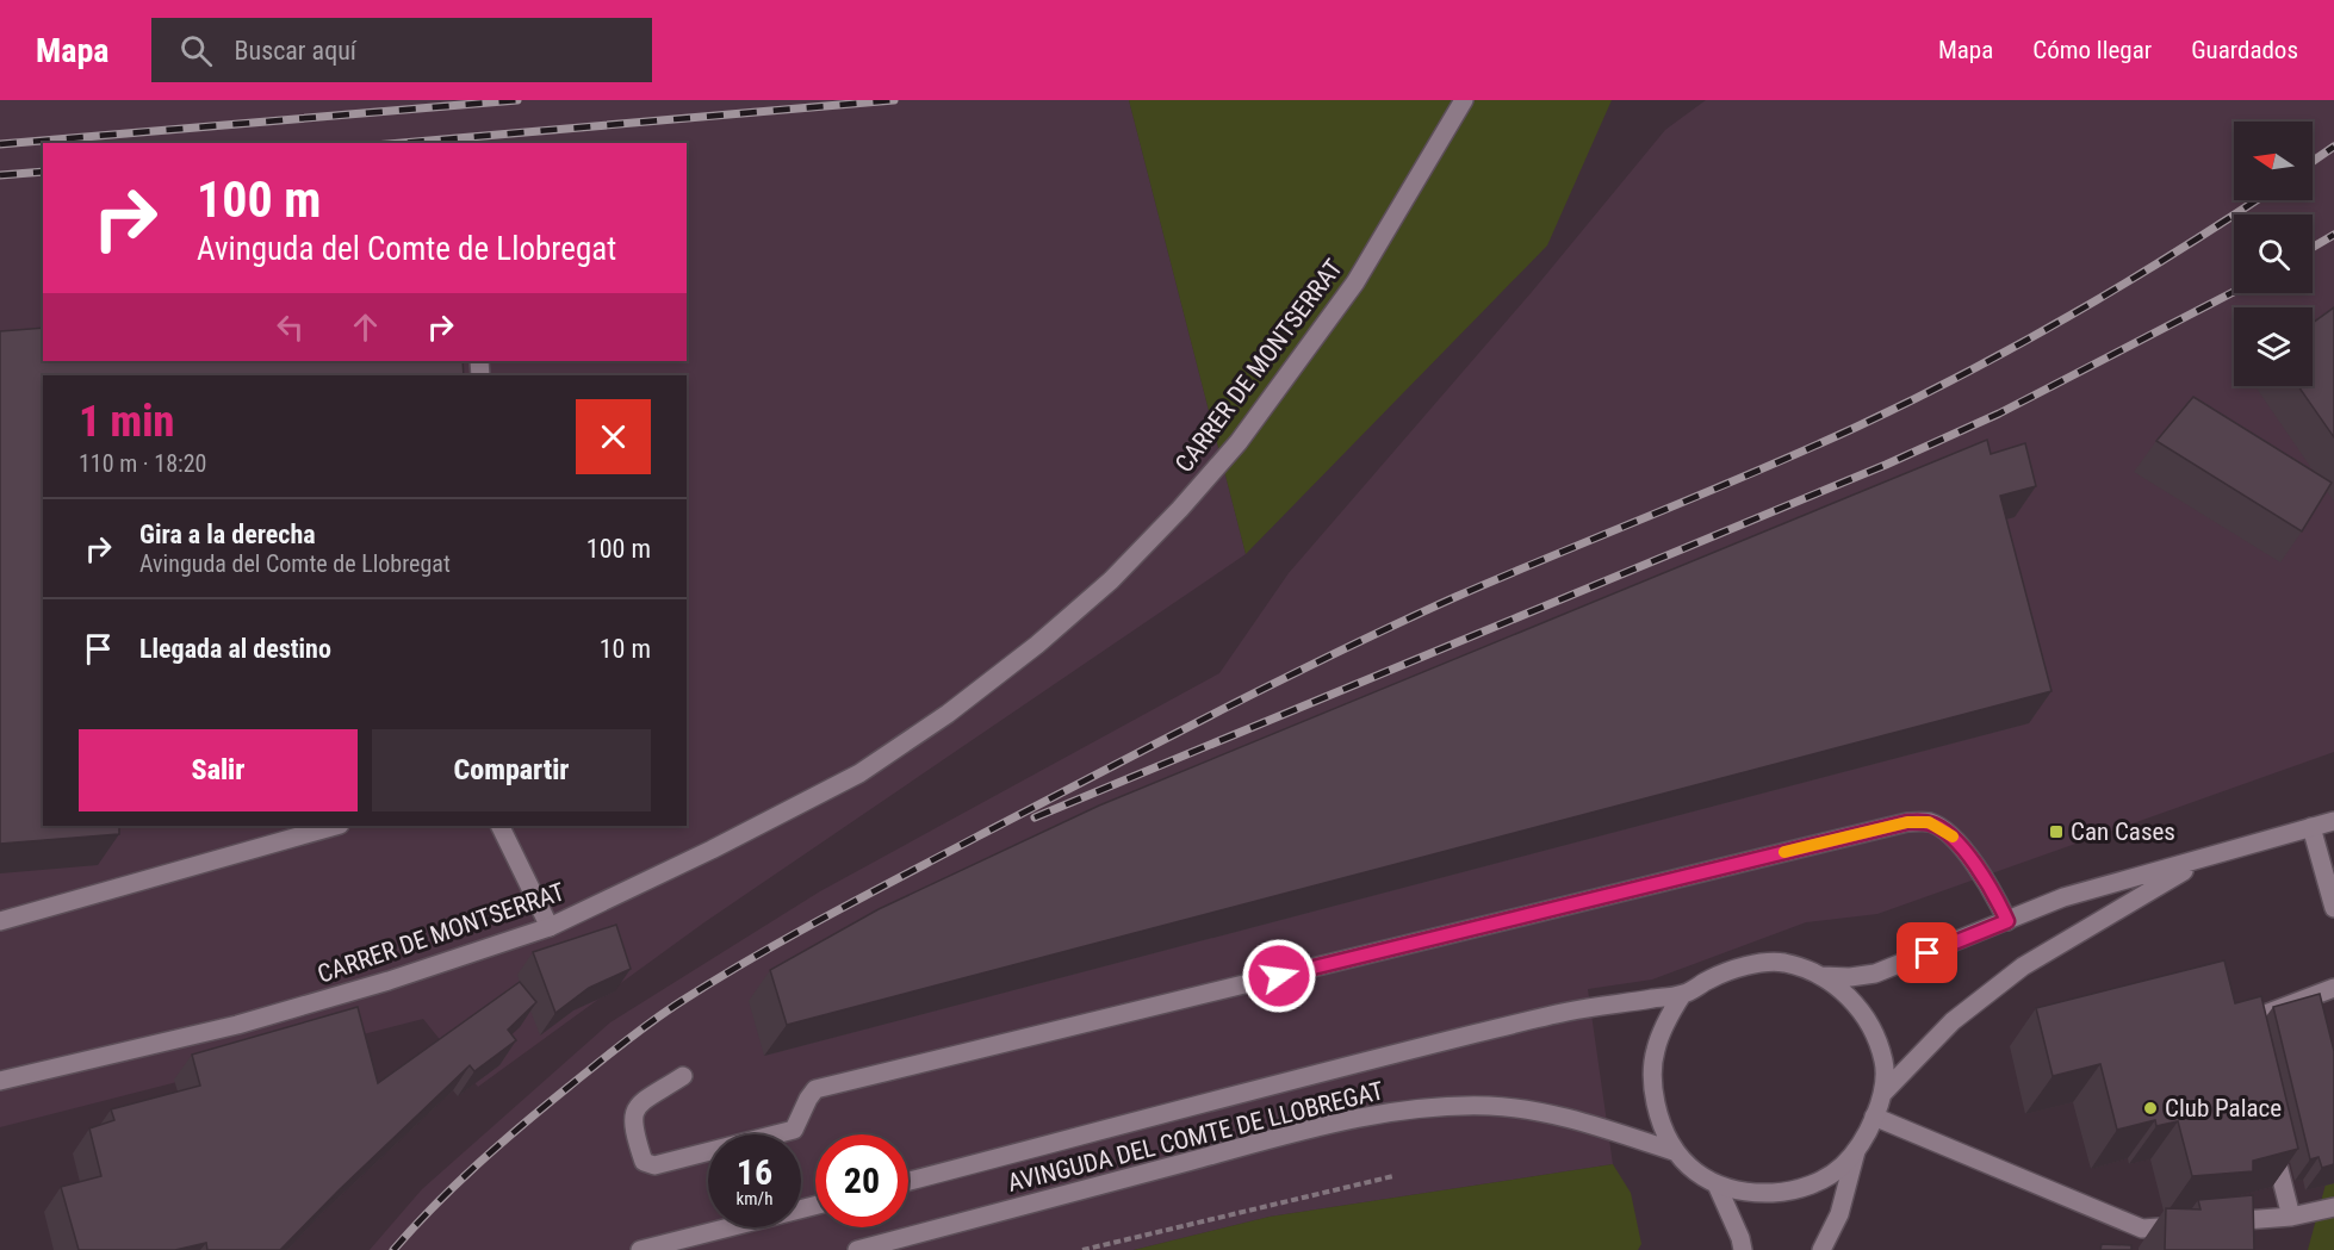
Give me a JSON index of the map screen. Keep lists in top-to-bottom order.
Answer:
{
  "streets": {
    "main road": ["CARRER DE MONTSERRAT", "AVINGUDA DEL COMTE DE LLOBREGAT"]
  },
  "places": {
    "transit": ["Can Cases"],
    "other": ["Club Palace"]
  },
  "north": "left",
  "page": {
    "header": "Mapa",
    "search": "Buscar aquí",
    "nav": ["Mapa", "Cómo llegar", "Guardados"],
    "turn": ["100 m", "Avinguda del Comte de Llobregat"],
    "heading": ["1 min", "110 m · 18:20"],
    "list": [
      {
        "name": "Gira a la derecha",
        "note": "Avinguda del Comte de Llobregat",
        "value": "100 m"
      },
      {
        "name": "Llegada al destino",
        "value": "10 m"
      }
    ],
    "buttons": ["Salir", "Compartir"],
    "speed": "16 km/h",
    "limit": "20"
  }
}
